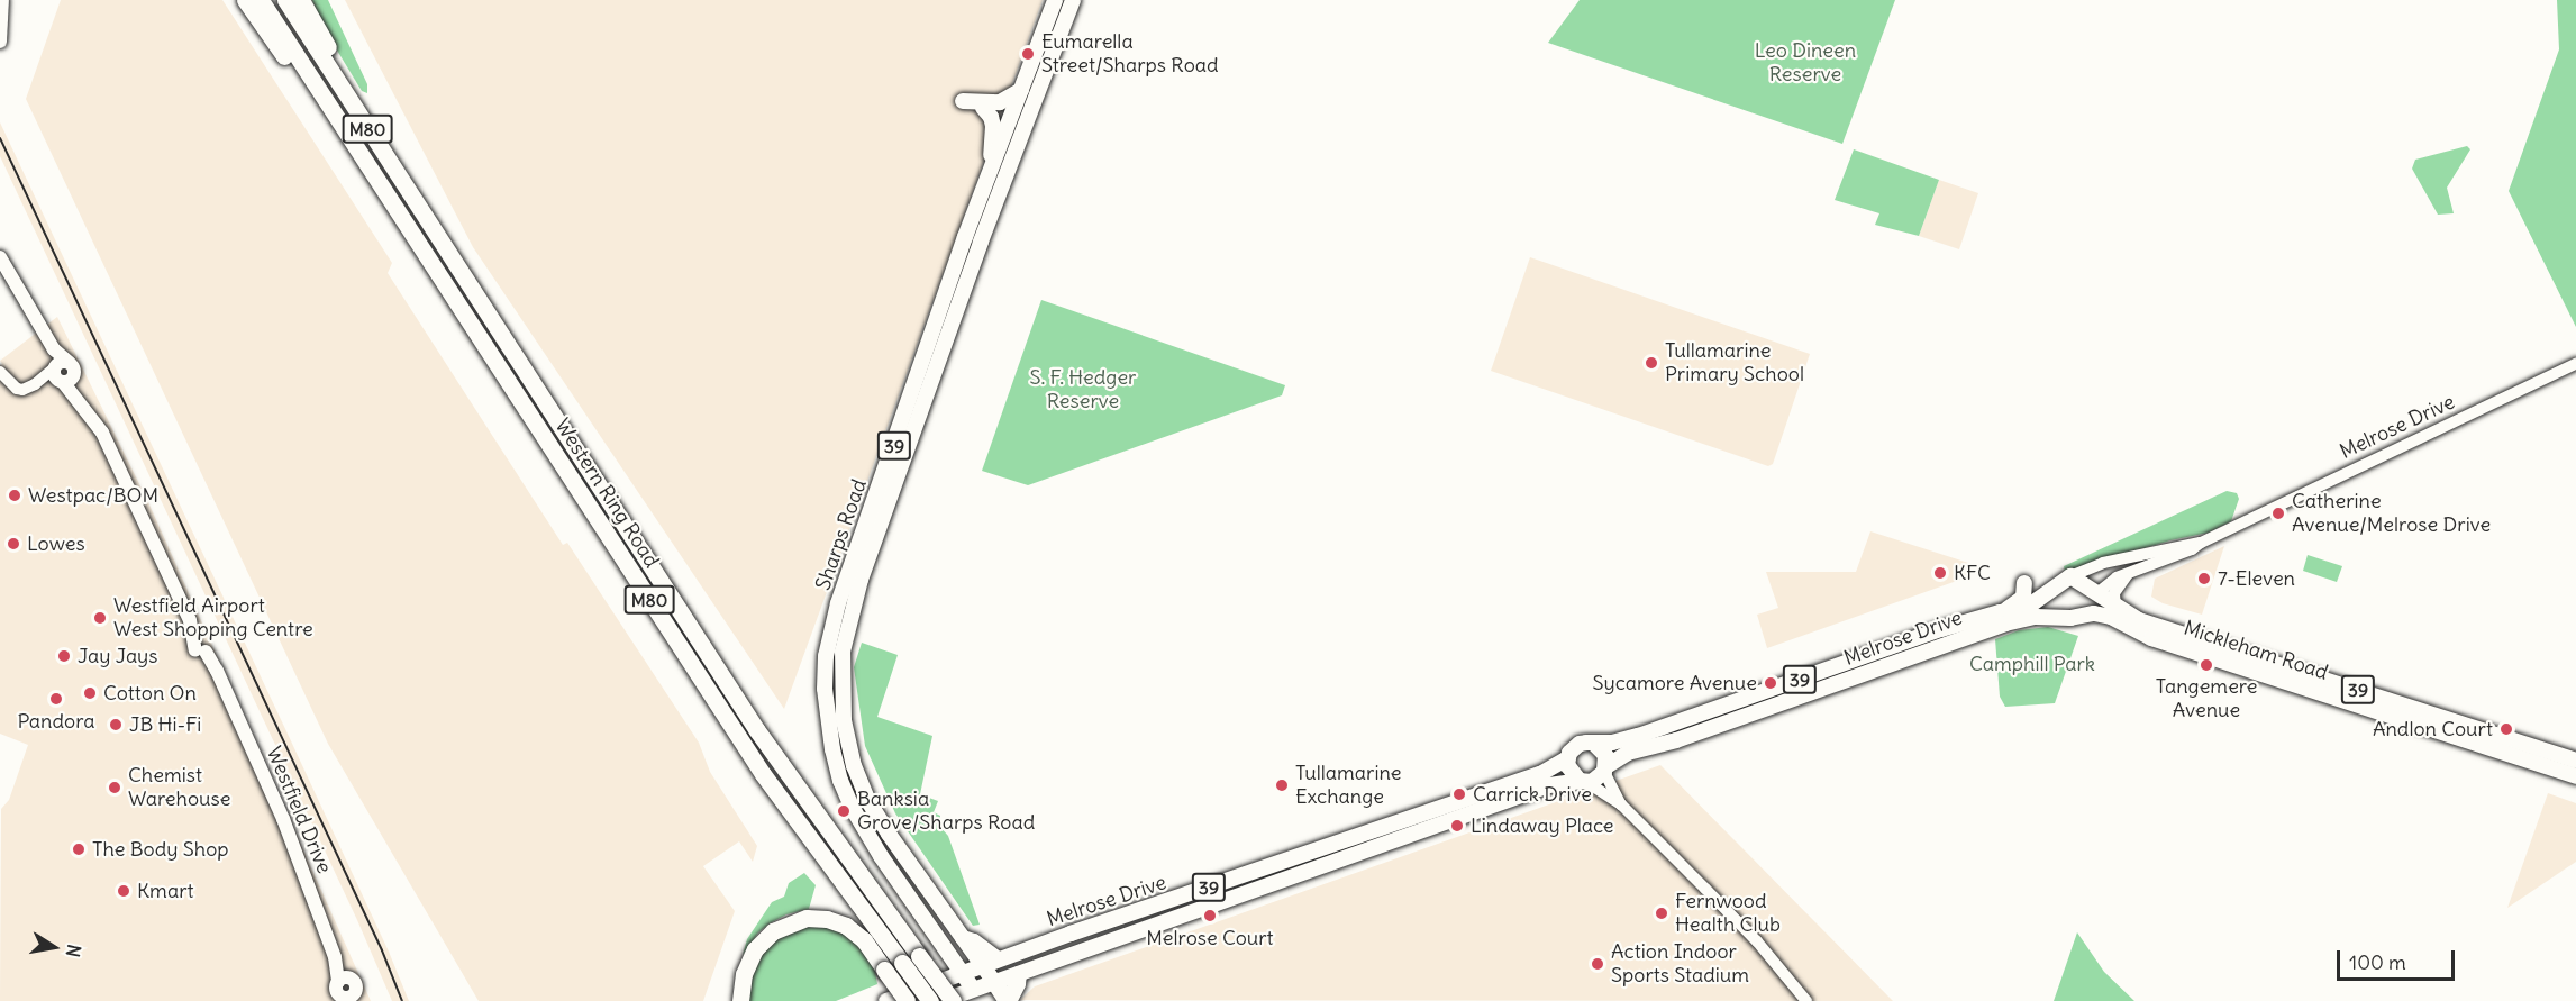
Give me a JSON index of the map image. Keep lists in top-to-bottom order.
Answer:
{
  "streets": {
    "highway": ["M80", "Western Ring Road"],
    "main road": [
      "Melrose Drive",
      "39",
      "Sharps Road",
      "Mickleham Road",
      "Westfield Drive"
    ]
  },
  "crossings": [
    ["Melrose Drive", "39"],
    ["Melrose Drive", "Sharps Road"],
    ["Melrose Drive", "Mickleham Road"],
    ["39", "Sharps Road"],
    ["39", "Mickleham Road"]
  ],
  "parks": ["Leo Dineen Reserve", "S. F. Hedger Reserve", "Camphill Park"],
  "places": [
    "Eumarella Street/Sharps Road",
    "Tullamarine Primary School",
    "Westpac/BOM",
    "Catherine Avenue/Melrose Drive",
    "Lowes",
    "KFC",
    "7-Eleven",
    "Westfield Airport West Shopping Centre",
    "Jay Jays",
    "Tangemere Avenue",
    "Sycamore Avenue",
    "Cotton On",
    "Pandora",
    "JB Hi-Fi",
    "Andlon Court",
    "Tullamarine Exchange",
    "Chemist Warehouse",
    "Carrick Drive",
    "Banksia Grove/Sharps Road",
    "Lindaway Place",
    "The Body Shop",
    "Kmart",
    "Fernwood Health Club",
    "Melrose Court",
    "Action Indoor Sports Stadium"
  ],
  "scale_bar": "100 m",
  "north": "right"
}
